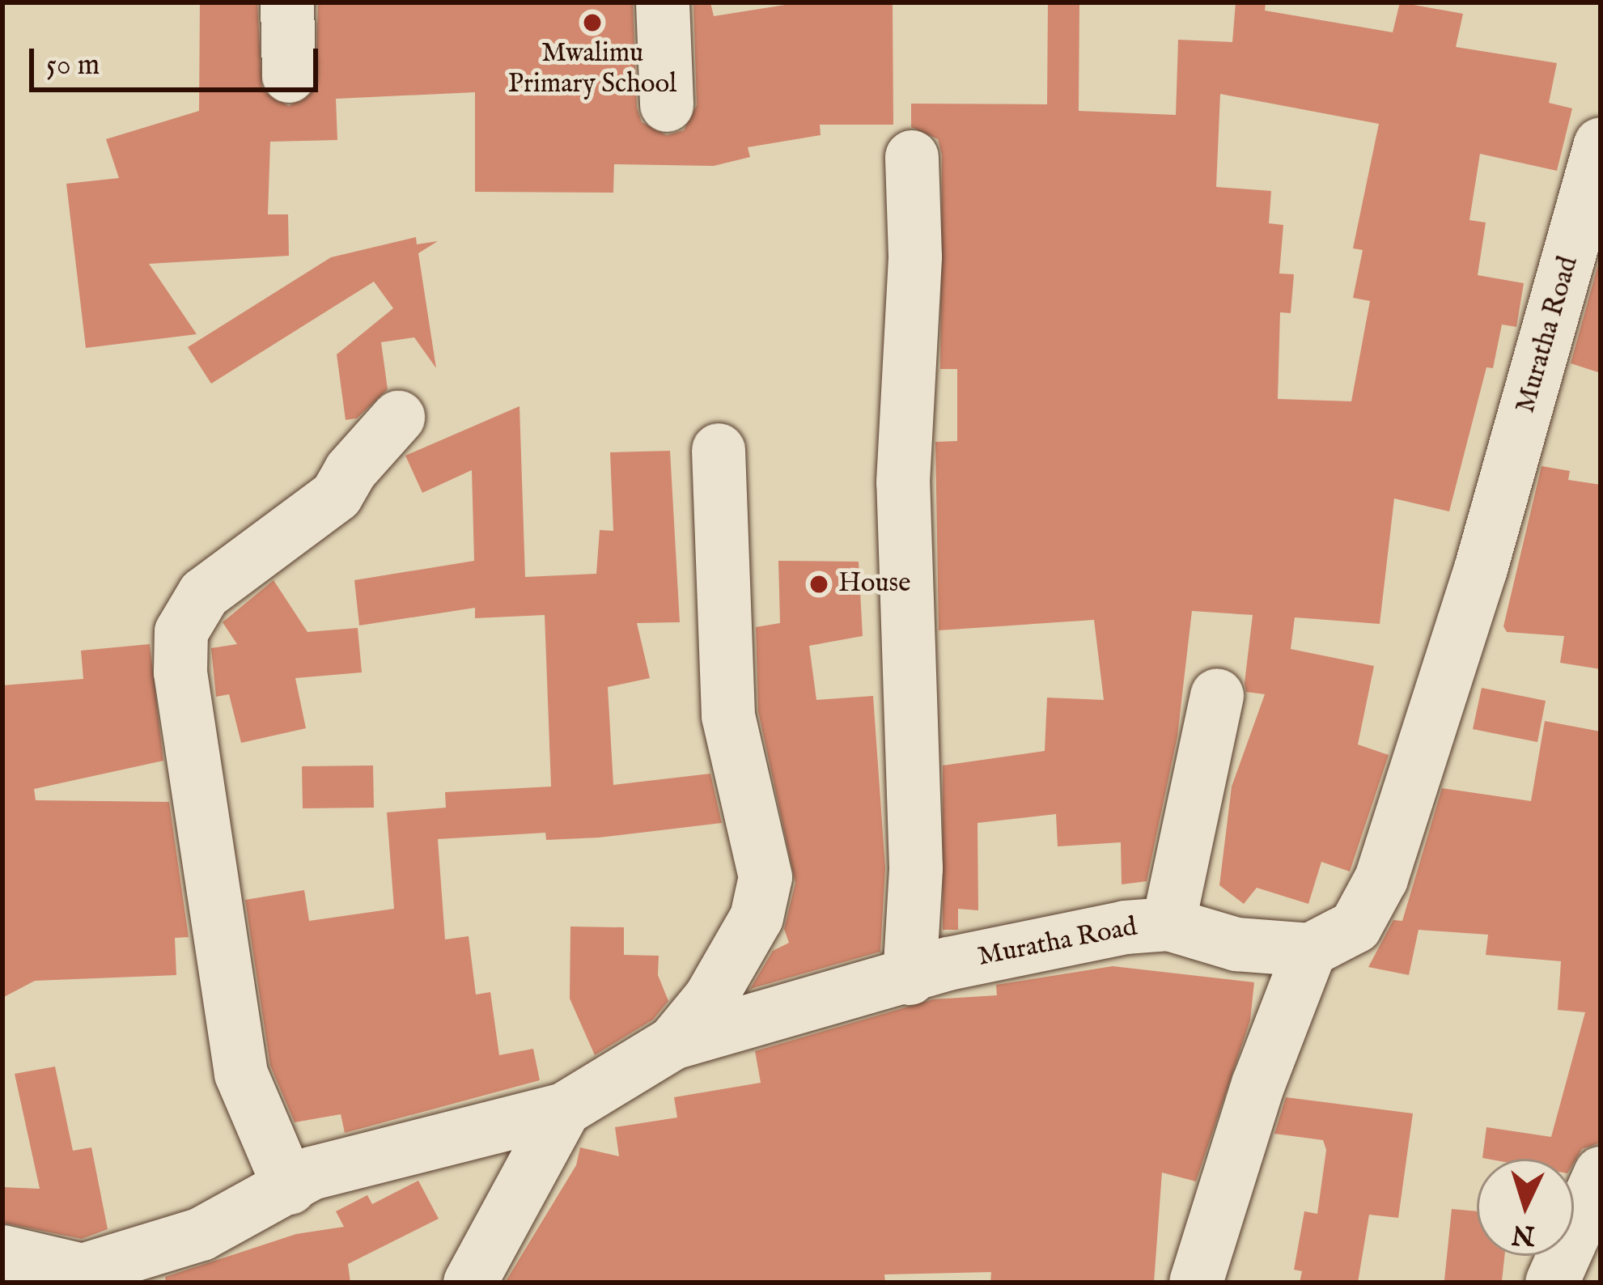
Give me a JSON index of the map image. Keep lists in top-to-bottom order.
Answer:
{
  "streets": {
    "street": ["Muratha Road"]
  },
  "places": ["Mwalimu Primary School", "House"],
  "scale_bar": "50 m",
  "north": "bottom"
}
